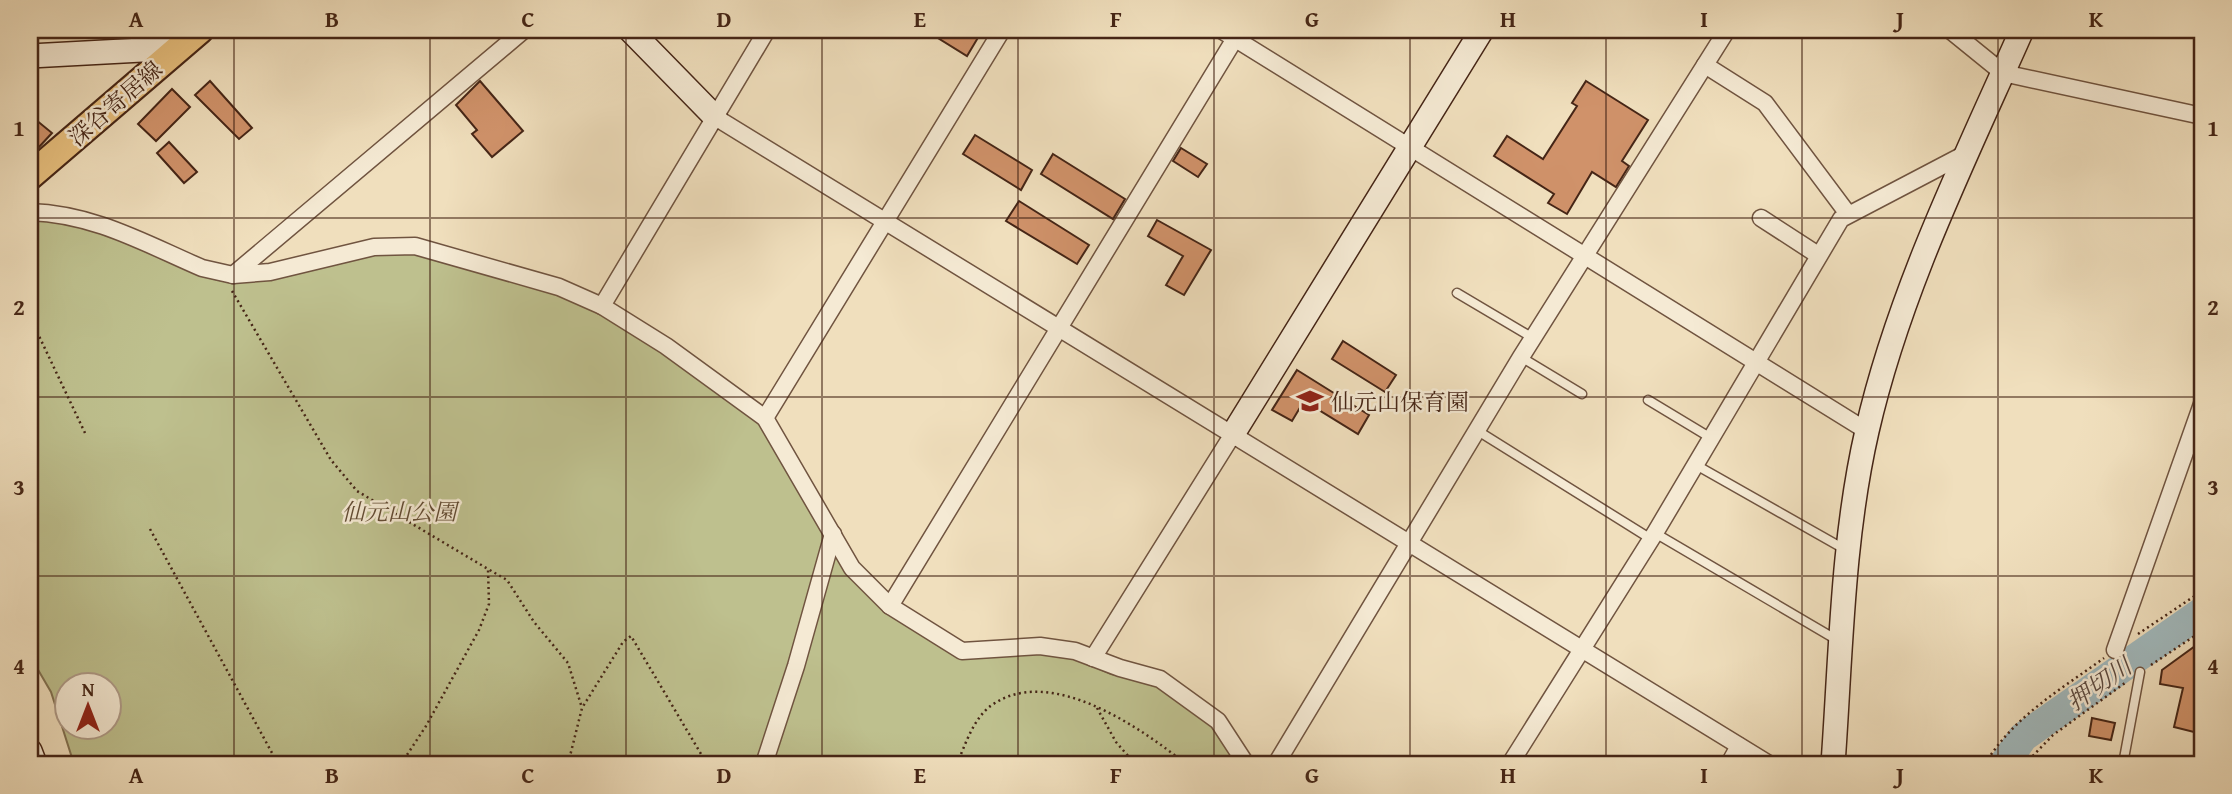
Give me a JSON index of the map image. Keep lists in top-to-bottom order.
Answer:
{
  "streets": {
    "main road": ["深谷寄居線"]
  },
  "water": ["押切川"],
  "parks": ["仙元山公園"],
  "places": {
    "school or university": ["仙元山保育園"]
  },
  "north": "top",
  "grid": {
    "columns": [
      "A",
      "B",
      "C",
      "D",
      "E",
      "F",
      "G",
      "H",
      "I",
      "J",
      "K"
    ],
    "rows": [
      "1",
      "2",
      "3",
      "4"
    ]
  }
}
